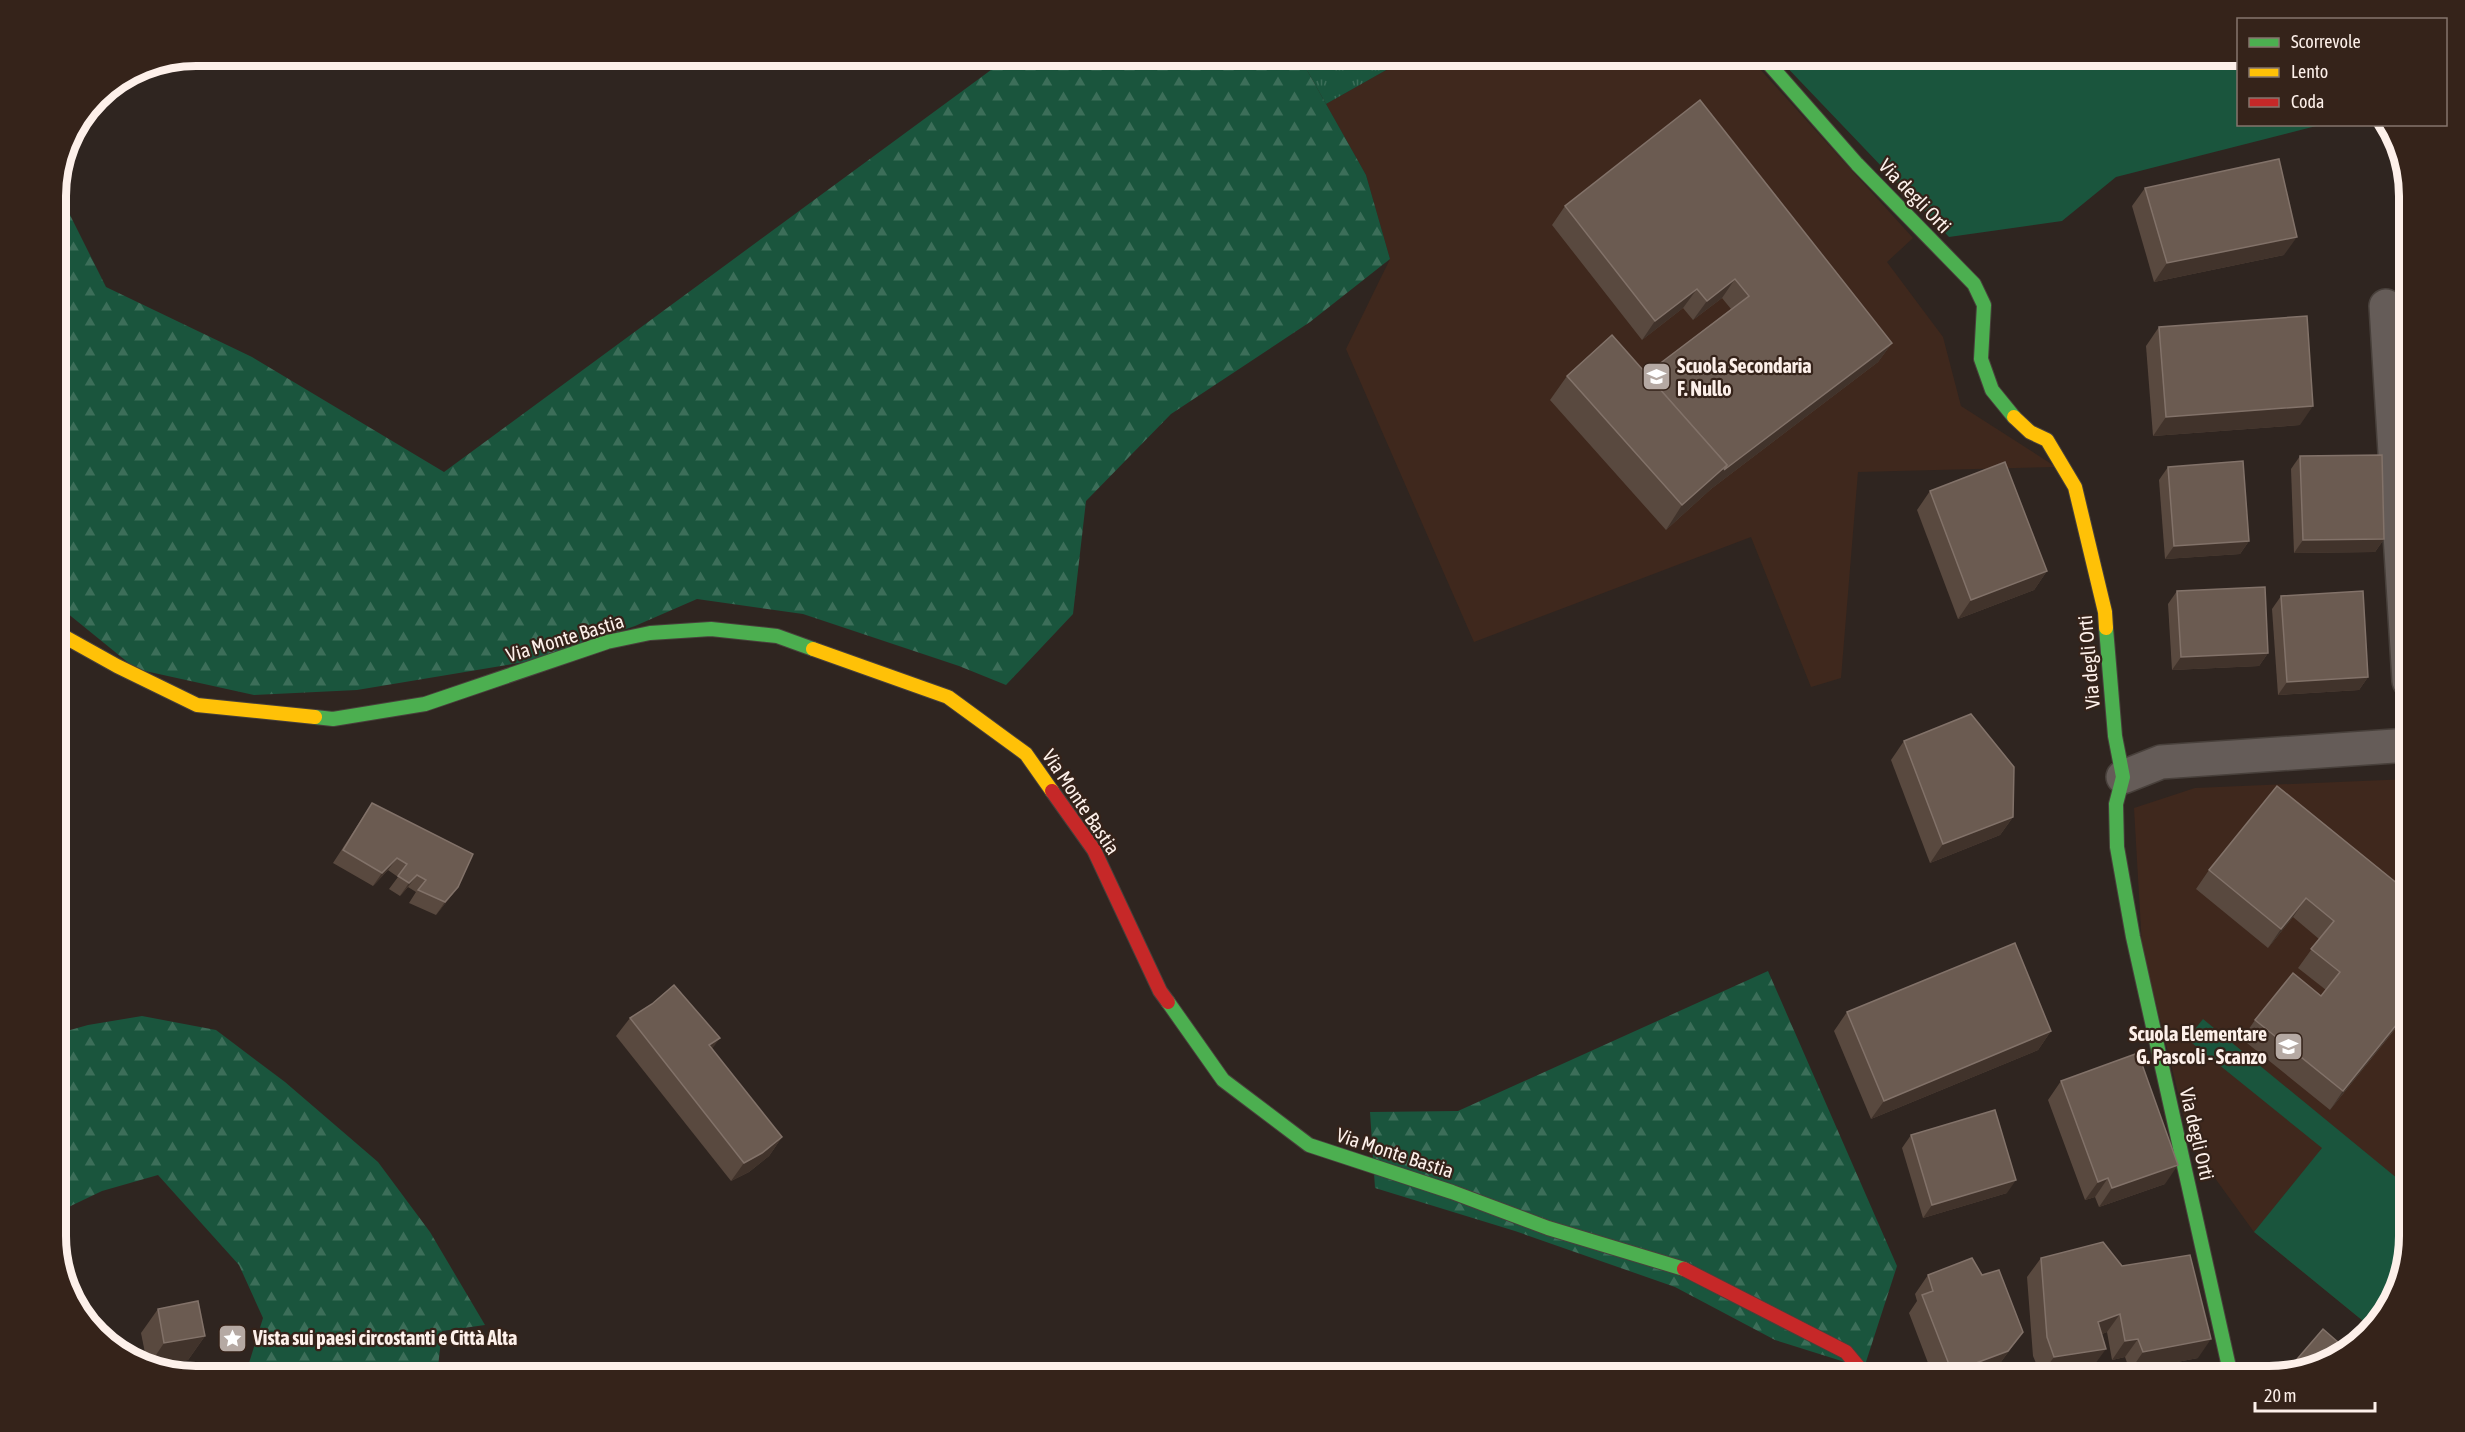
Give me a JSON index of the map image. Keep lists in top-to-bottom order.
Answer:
{
  "streets": {
    "street": ["Via degli Orti", "Via Monte Bastia"]
  },
  "places": {
    "school or university": ["Scuola Secondaria F. Nullo", "Scuola Elementare G. Pascoli - Scanzo"],
    "place": ["Vista sui paesi circostanti e Città Alta"]
  },
  "legend": ["Scorrevole", "Lento", "Coda"],
  "scale_bar": "20 m"
}
